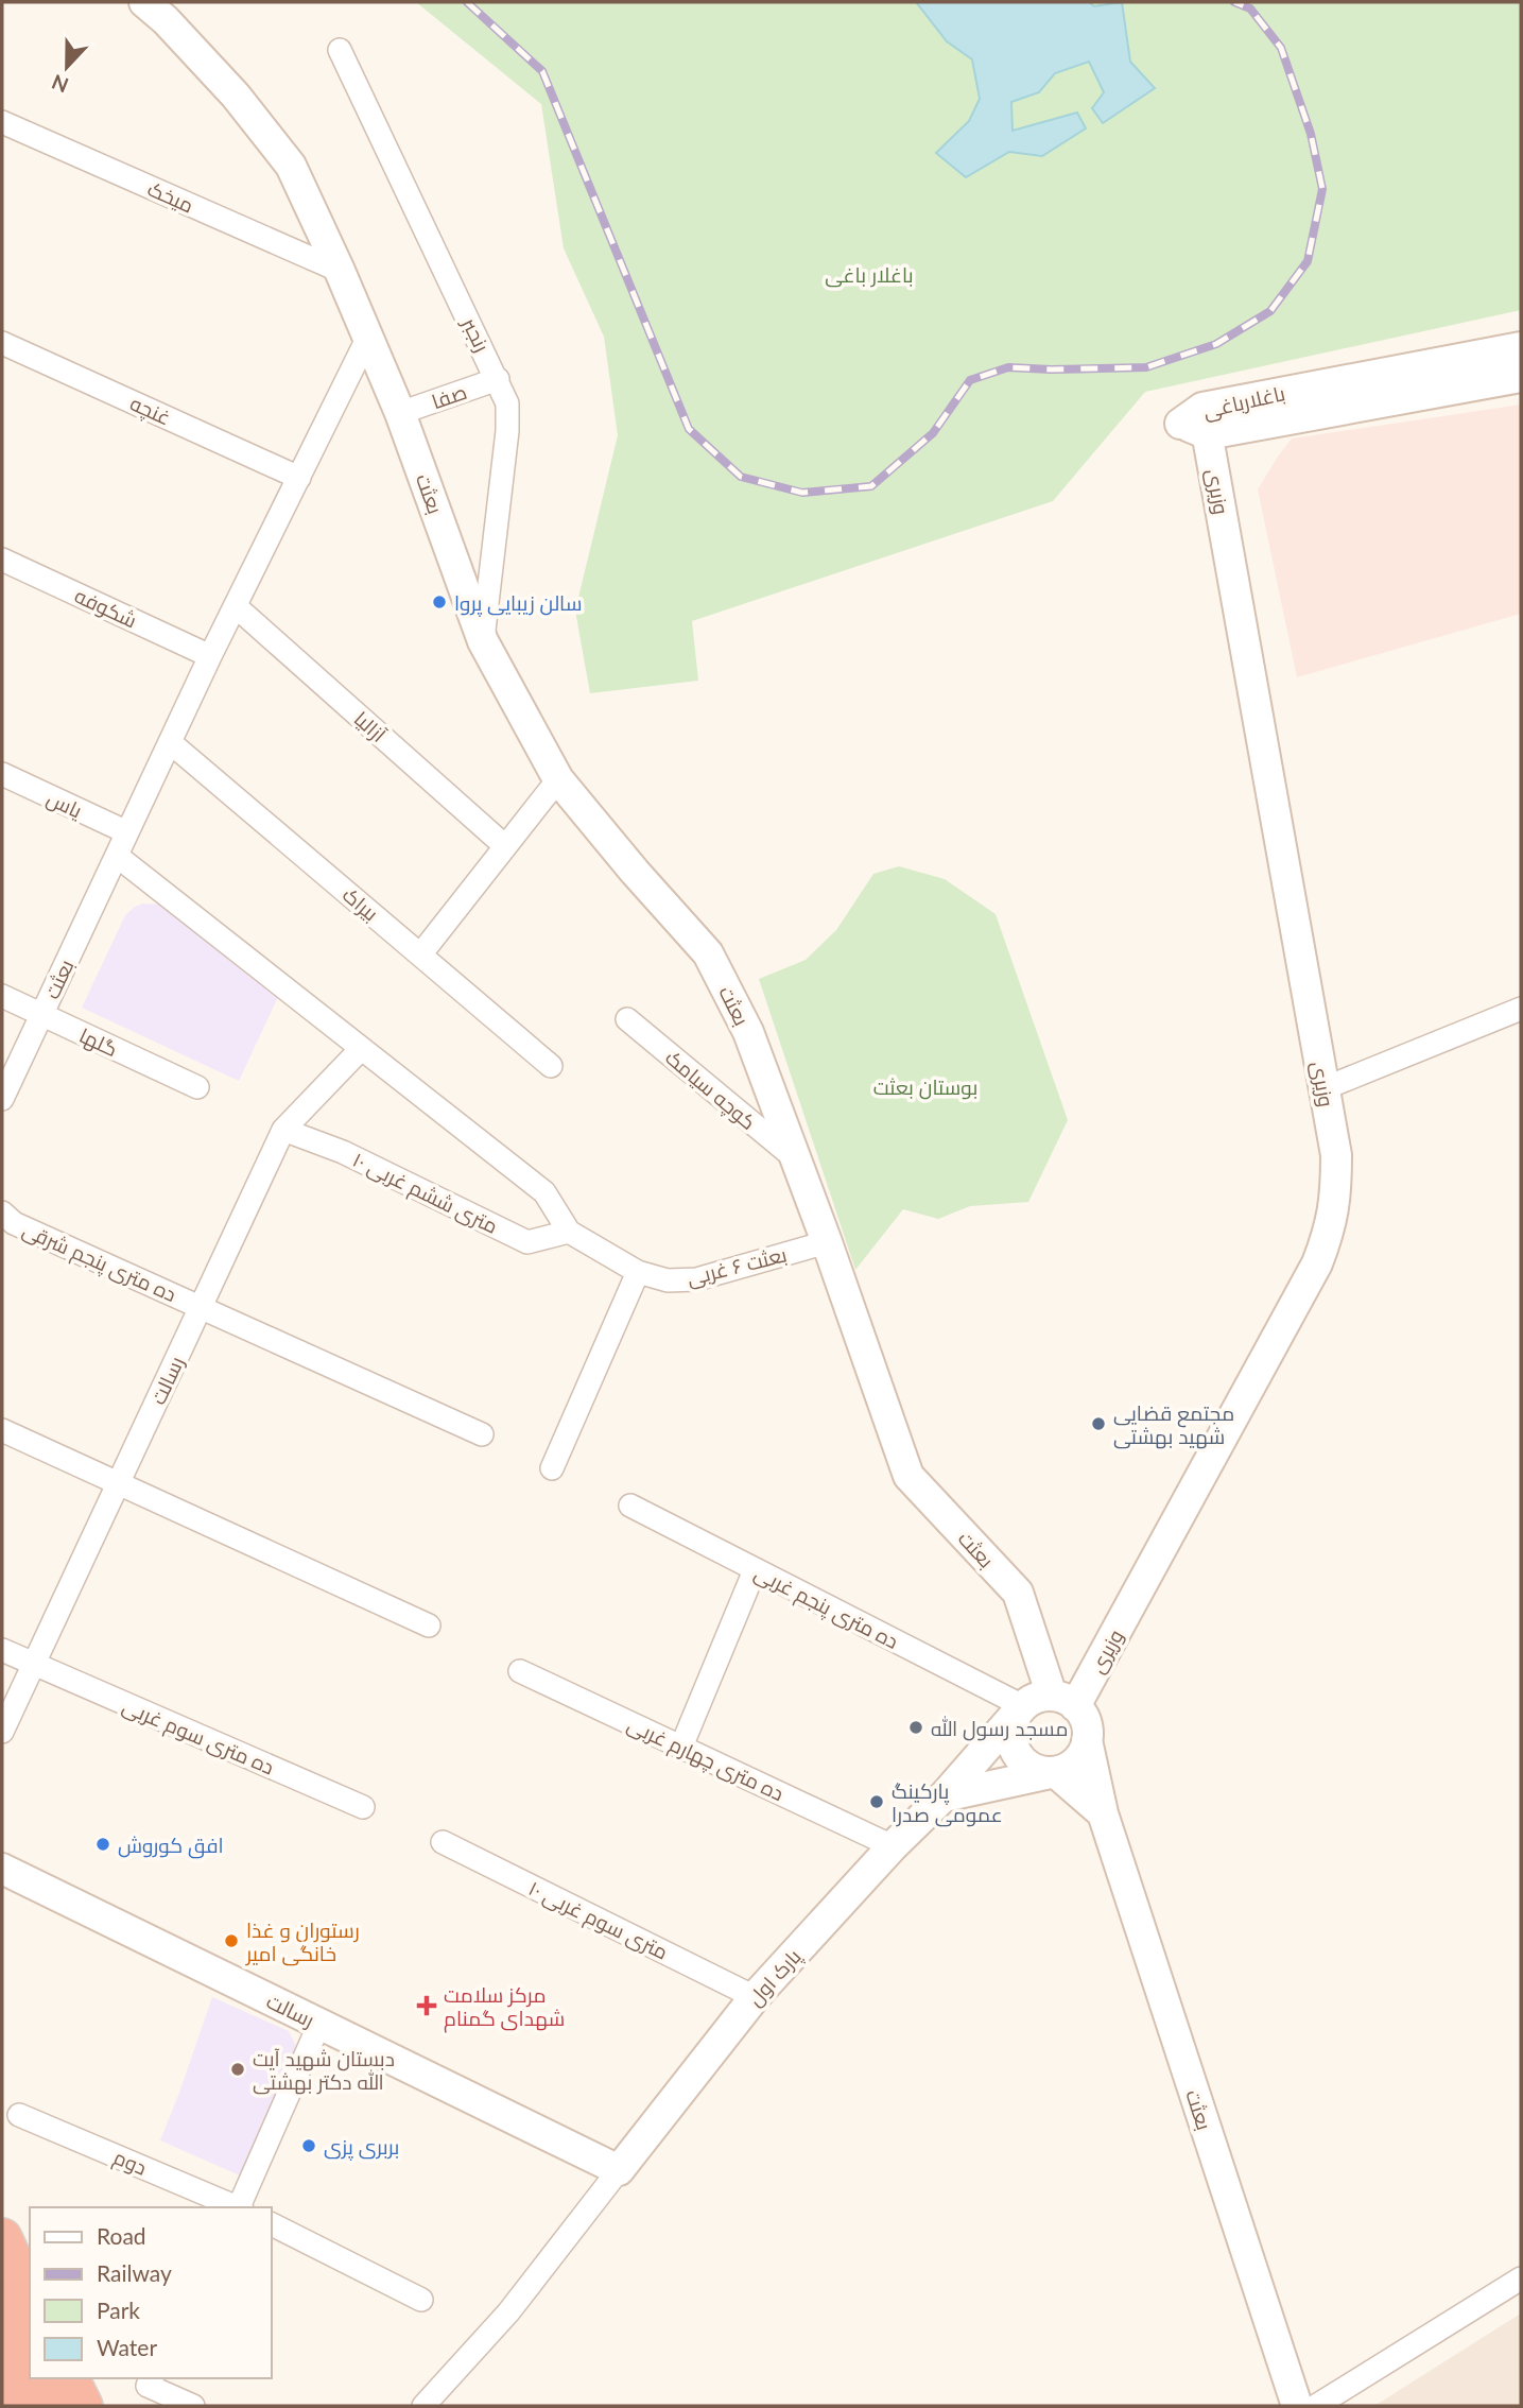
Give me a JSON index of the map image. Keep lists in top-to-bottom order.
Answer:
{
  "streets": {
    "main road": [
      "باغلارباغی",
      "وزیری",
      "بعثت",
      "رسالت",
      "پارک اول"
    ],
    "street": [
      "میخک",
      "رنجبر",
      "صفا",
      "غنچه",
      "شکوفه",
      "آزالیا",
      "یاس",
      "بیراک",
      "گلها",
      "کوچه سیامک",
      "۱۰ متری ششم غربی",
      "ده متری پنجم شرقی",
      "بعثت ۶ غربی",
      "ده متری پنجم غربی",
      "ده متری سوم غربی",
      "ده متری چهارم غربی",
      "۱۰ متری سوم غربی",
      "دوم"
    ]
  },
  "crossings": [
    ["میخک", "بعثت"],
    ["رنجبر", "صفا"],
    ["رنجبر", "بعثت"],
    ["صفا", "بعثت"],
    ["باغلارباغی", "وزیری"],
    ["غنچه", "بعثت"],
    ["وزیری", "بعثت"],
    ["وزیری", "ده متری پنجم غربی"],
    ["وزیری", "پارک اول"],
    ["بعثت", "شکوفه"],
    ["بعثت", "آزالیا"],
    ["بعثت", "یاس"],
    ["بعثت", "بیراک"],
    ["بعثت", "گلها"],
    ["بعثت", "کوچه سیامک"],
    ["بعثت", "بعثت ۶ غربی"],
    ["بعثت", "ده متری پنجم غربی"],
    ["بعثت", "پارک اول"],
    ["۱۰ متری ششم غربی", "بعثت ۶ غربی"],
    ["۱۰ متری ششم غربی", "رسالت"],
    ["ده متری پنجم شرقی", "رسالت"],
    ["رسالت", "ده متری سوم غربی"],
    ["رسالت", "پارک اول"],
    ["ده متری پنجم غربی", "پارک اول"],
    ["ده متری چهارم غربی", "پارک اول"],
    ["۱۰ متری سوم غربی", "پارک اول"]
  ],
  "parks": ["باغلار باغی", "بوستان بعثت"],
  "places": {
    "other": [
      "سالن زيبايى پروا",
      "مجتمع قضایی شهید بهشتی",
      "مسجد رسول الله",
      "پارکینگ عمومی صدرا",
      "افق کوروش",
      "رستوران و غذا خانگی امیر",
      "دبستان شهید آیت الله دکتر بهشتی",
      "بربری پزی"
    ],
    "health": ["مرکز سلامت شهدای گمنام"]
  },
  "legend": [
    "Road",
    "Railway",
    "Park",
    "Water"
  ],
  "north": "bottom"
}
